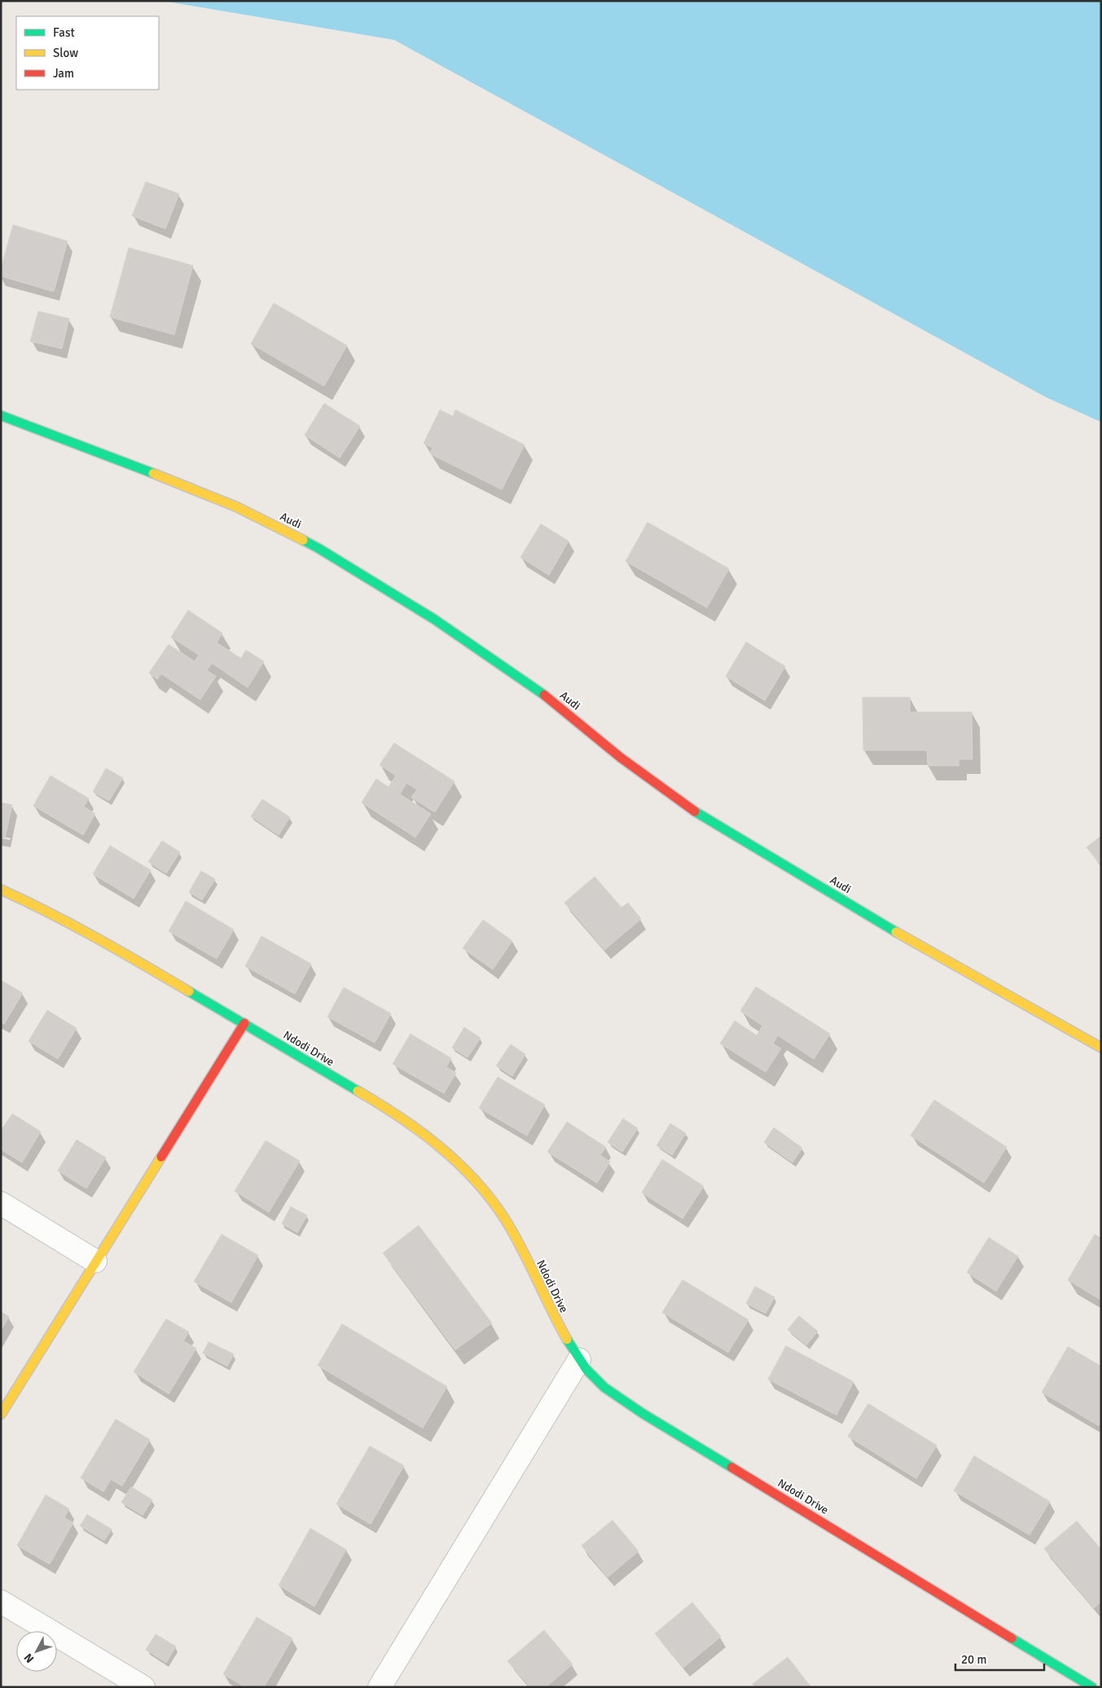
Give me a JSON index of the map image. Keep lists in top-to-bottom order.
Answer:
{
  "streets": {
    "street": ["Audi", "Ndodi Drive"]
  },
  "legend": ["Fast", "Slow", "Jam"],
  "scale_bar": "20 m",
  "north": "bottom left"
}
